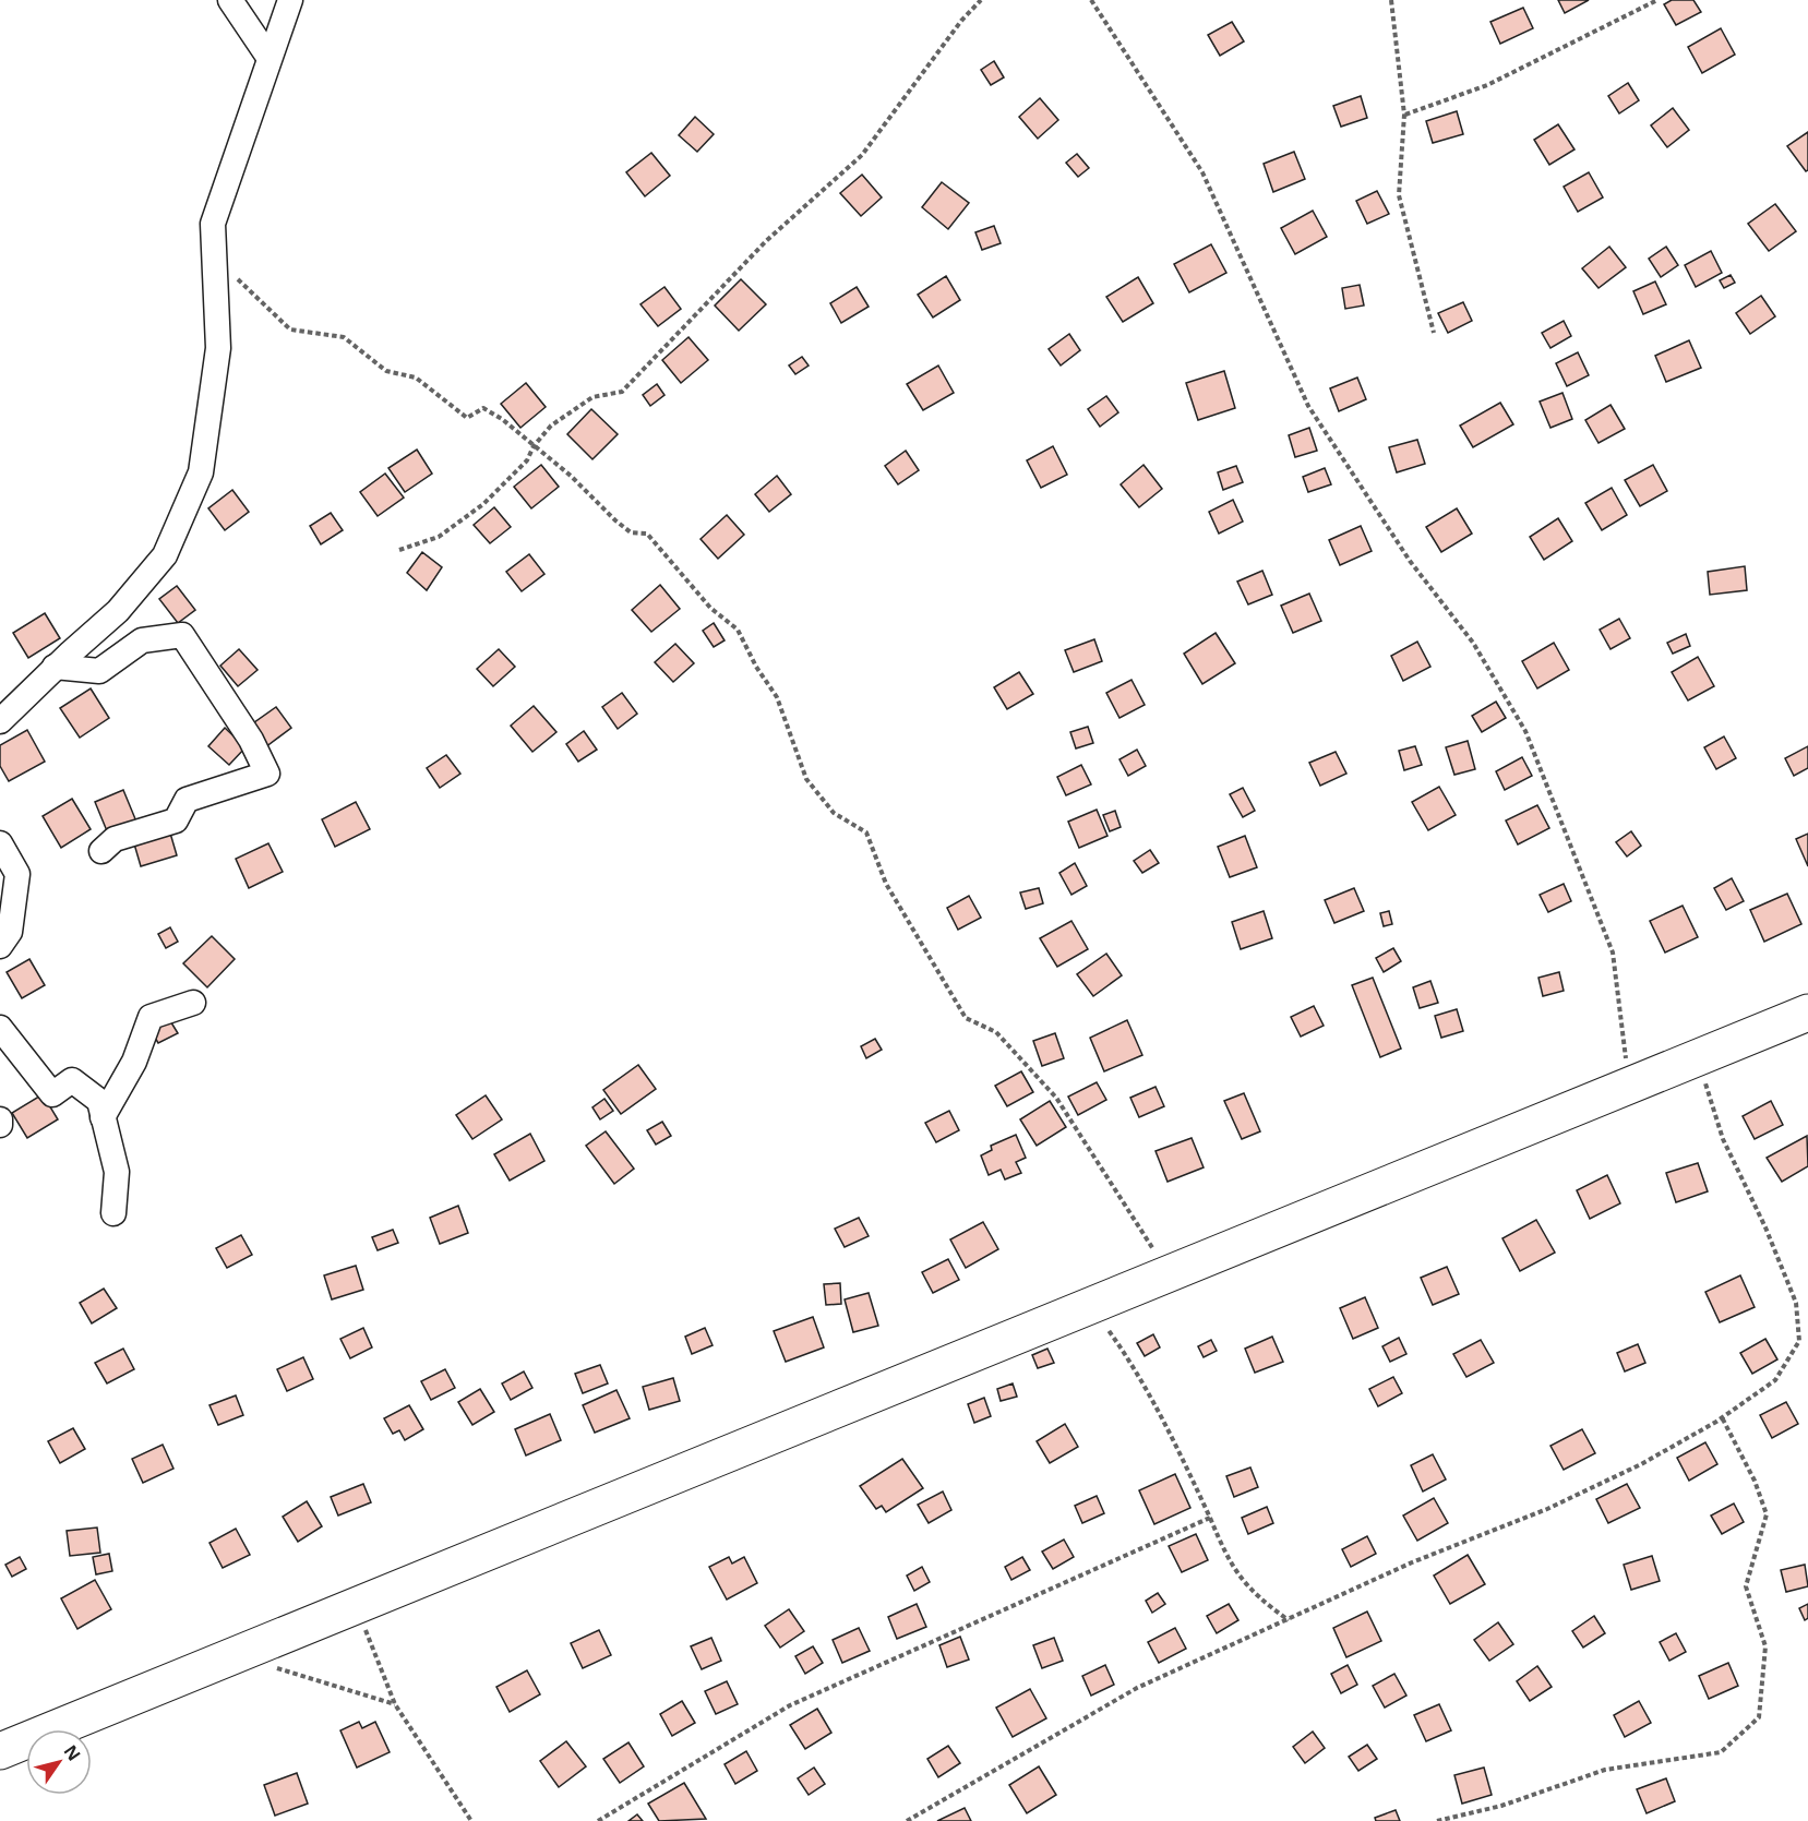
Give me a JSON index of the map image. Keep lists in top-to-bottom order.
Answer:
{
  "north": "top right"
}
